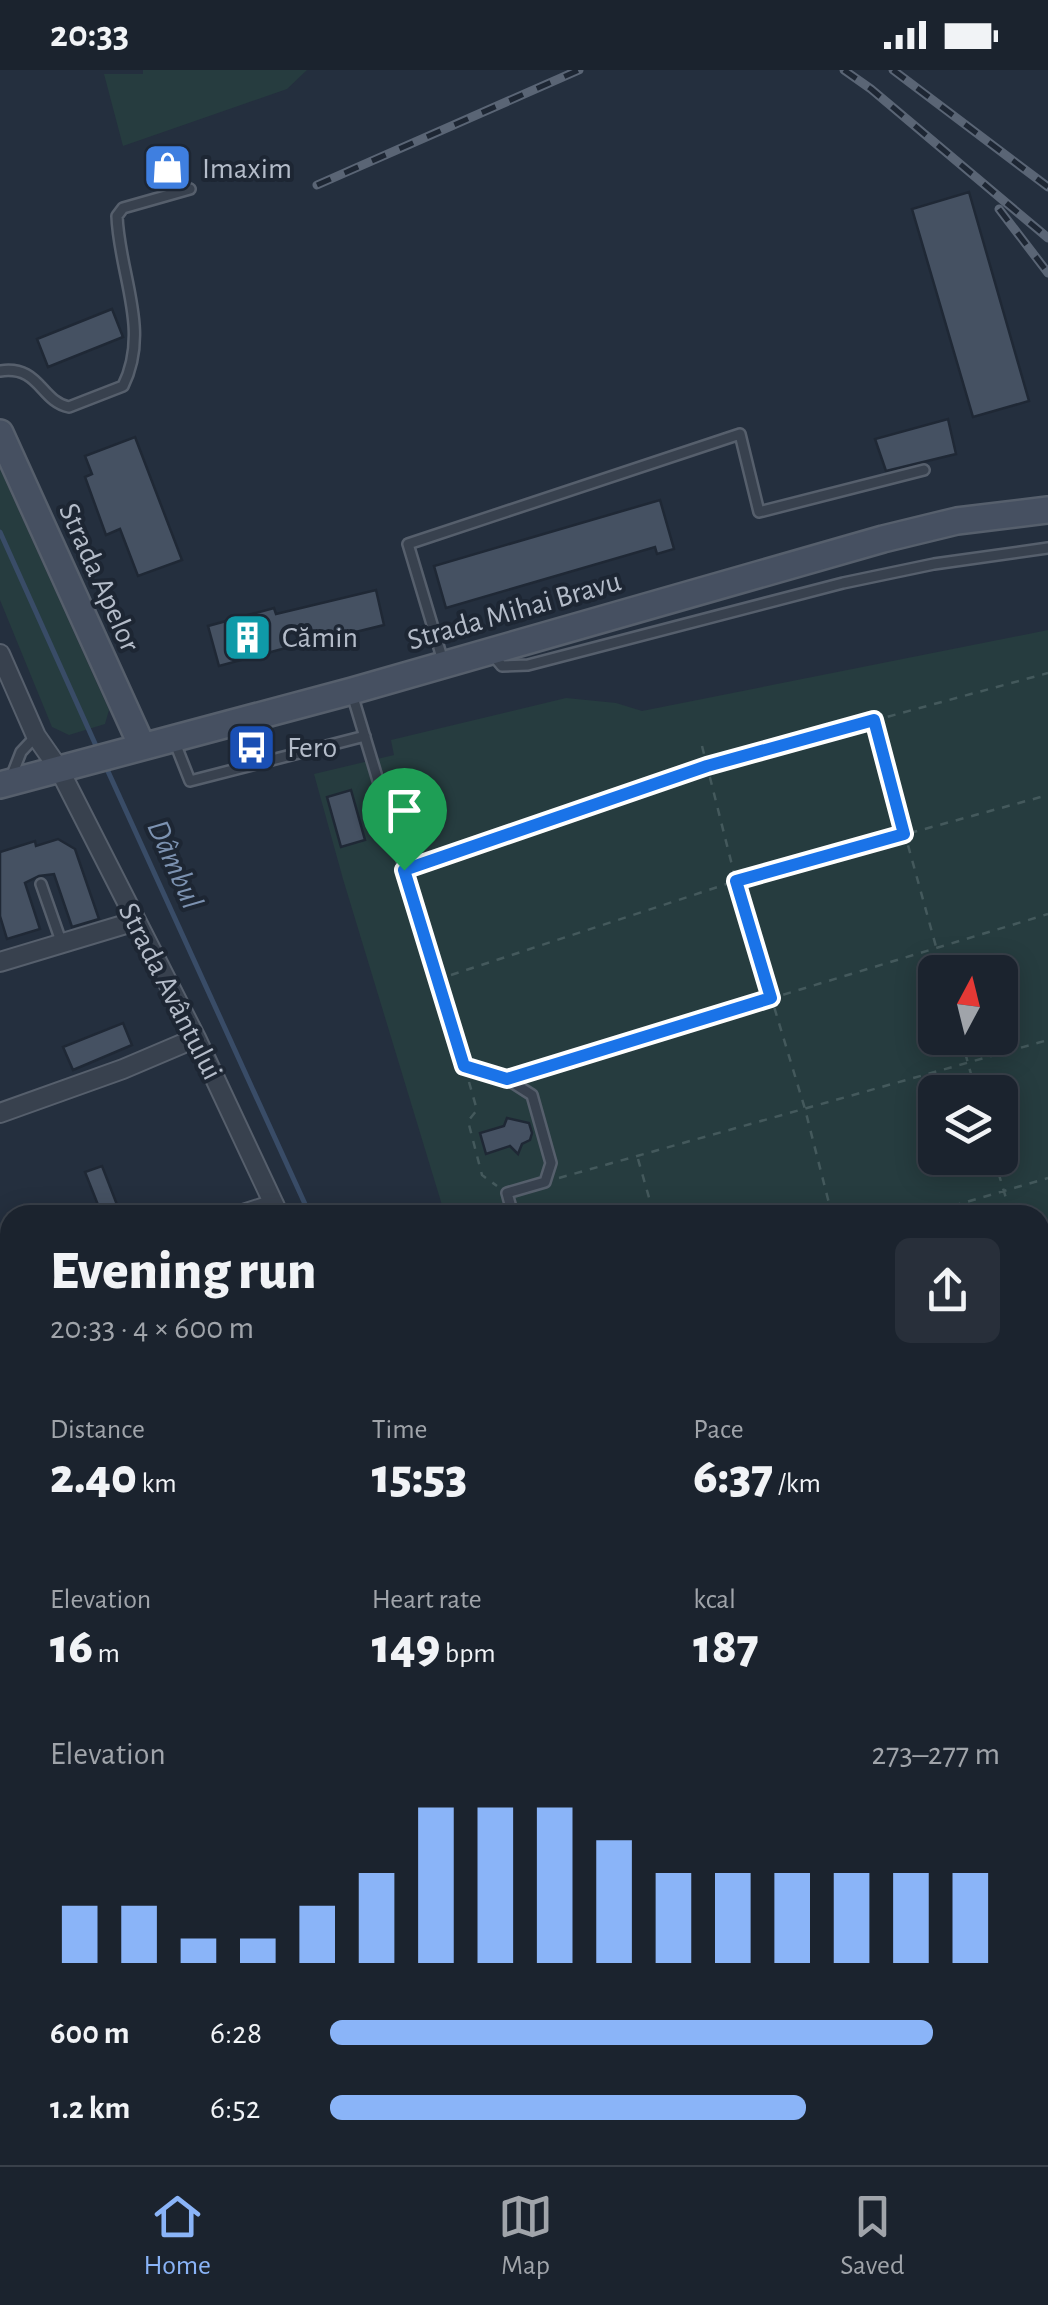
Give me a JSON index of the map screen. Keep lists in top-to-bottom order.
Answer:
{
  "streets": {
    "main road": ["Strada Apelor", "Strada Mihai Bravu"],
    "street": ["Strada Avântului"]
  },
  "crossings": [
    ["Strada Apelor", "Strada Mihai Bravu"],
    ["Strada Mihai Bravu", "Strada Avântului"]
  ],
  "water": ["Dâmbul"],
  "places": {
    "shop": ["Imaxim"],
    "building": ["Cămin"],
    "bus stop": ["Fero"]
  },
  "north": "top",
  "page": {
    "status": "20:33",
    "heading": ["Evening run", "20:33 · 4 × 600 m"],
    "stats": [
      ["Distance", "2.40 km"],
      ["Time", "15:53"],
      ["Pace", "6:37 /km"],
      ["Elevation", "16 m"],
      ["Heart rate", "149 bpm"],
      ["kcal", "187"]
    ],
    "chart": ["Elevation", "273–277 m"],
    "list": [
      {
        "name": "600 m",
        "note": "6:28"
      },
      {
        "name": "1.2 km",
        "note": "6:52"
      }
    ],
    "tabs": ["Home", "Map", "Saved"]
  }
}
